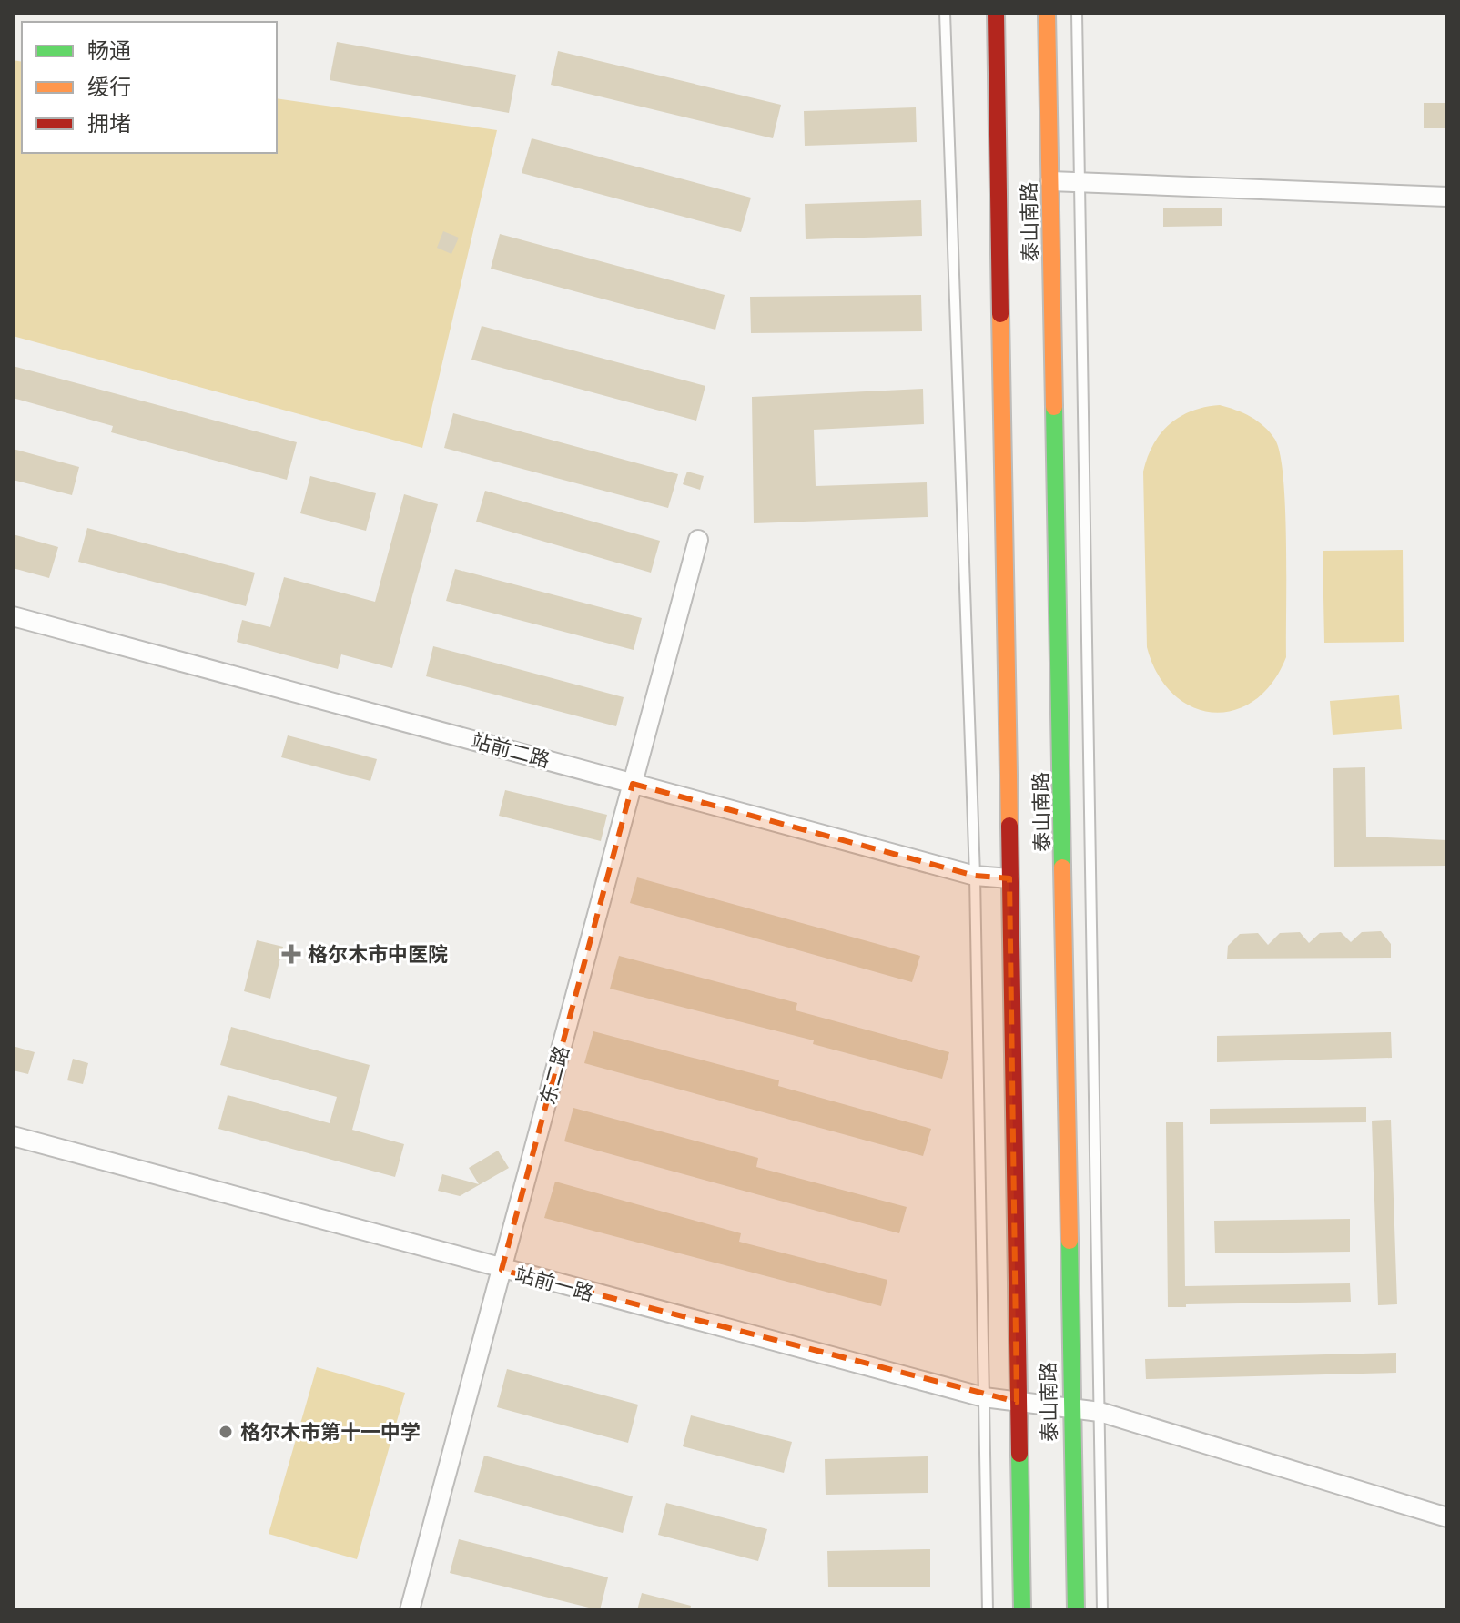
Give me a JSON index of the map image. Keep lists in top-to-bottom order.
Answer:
{
  "streets": {
    "street": [
      "泰山南路",
      "站前二路",
      "东二路",
      "站前一路"
    ]
  },
  "crossings": [
    ["泰山南路", "站前二路"],
    ["泰山南路", "站前一路"],
    ["站前二路", "东二路"],
    ["东二路", "站前一路"]
  ],
  "places": {
    "health": ["格尔木市中医院"],
    "other": ["格尔木市第十一中学"]
  },
  "legend": ["畅通", "缓行", "拥堵"]
}
